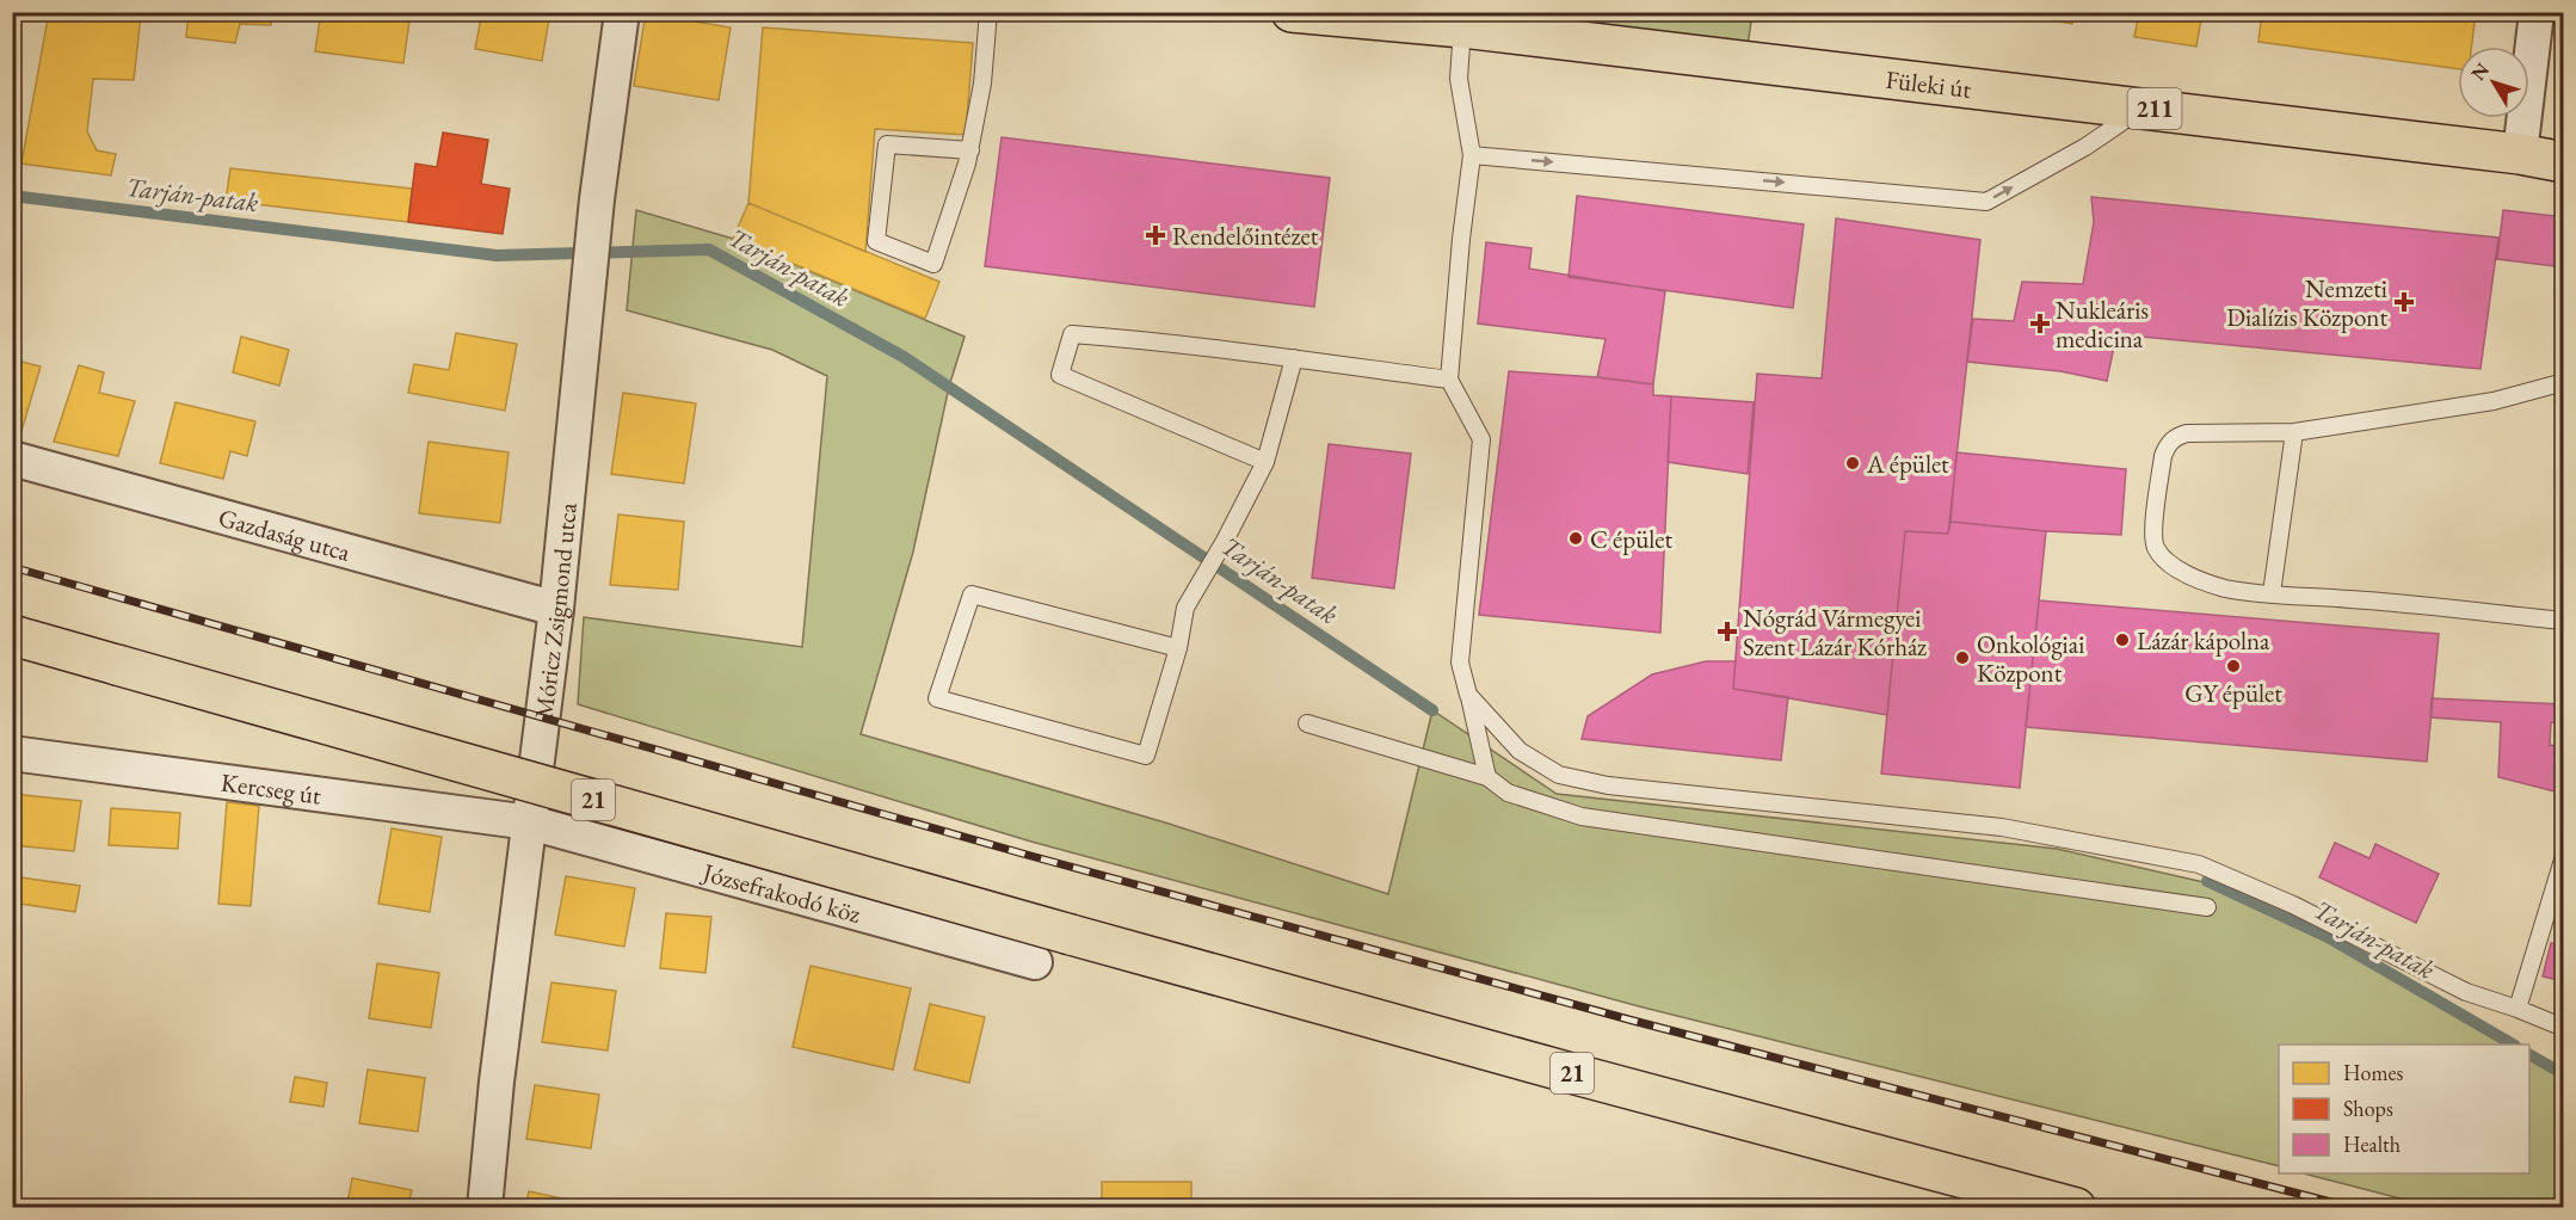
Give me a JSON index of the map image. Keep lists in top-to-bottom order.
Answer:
{
  "streets": {
    "main road": ["Füleki út", "211", "21"],
    "street": [
      "Gazdaság utca",
      "Móricz Zsigmond utca",
      "Kercseg út",
      "Józsefrakodó köz"
    ]
  },
  "crossings": [
    ["Gazdaság utca", "Móricz Zsigmond utca"],
    ["Móricz Zsigmond utca", "Kercseg út"],
    ["Móricz Zsigmond utca", "Józsefrakodó köz"],
    ["Kercseg út", "Józsefrakodó köz"]
  ],
  "water": ["Tarján-patak"],
  "places": {
    "health": [
      "Rendelőintézet",
      "Nemzeti Dialízis Központ",
      "Nukleáris medicina",
      "Nógrád Vármegyei Szent Lázár Kórház"
    ],
    "other": [
      "A épület",
      "C épület",
      "Lázár kápolna",
      "Onkológiai Központ",
      "GY épület"
    ]
  },
  "legend": ["Homes", "Shops", "Health"],
  "north": "top left"
}
